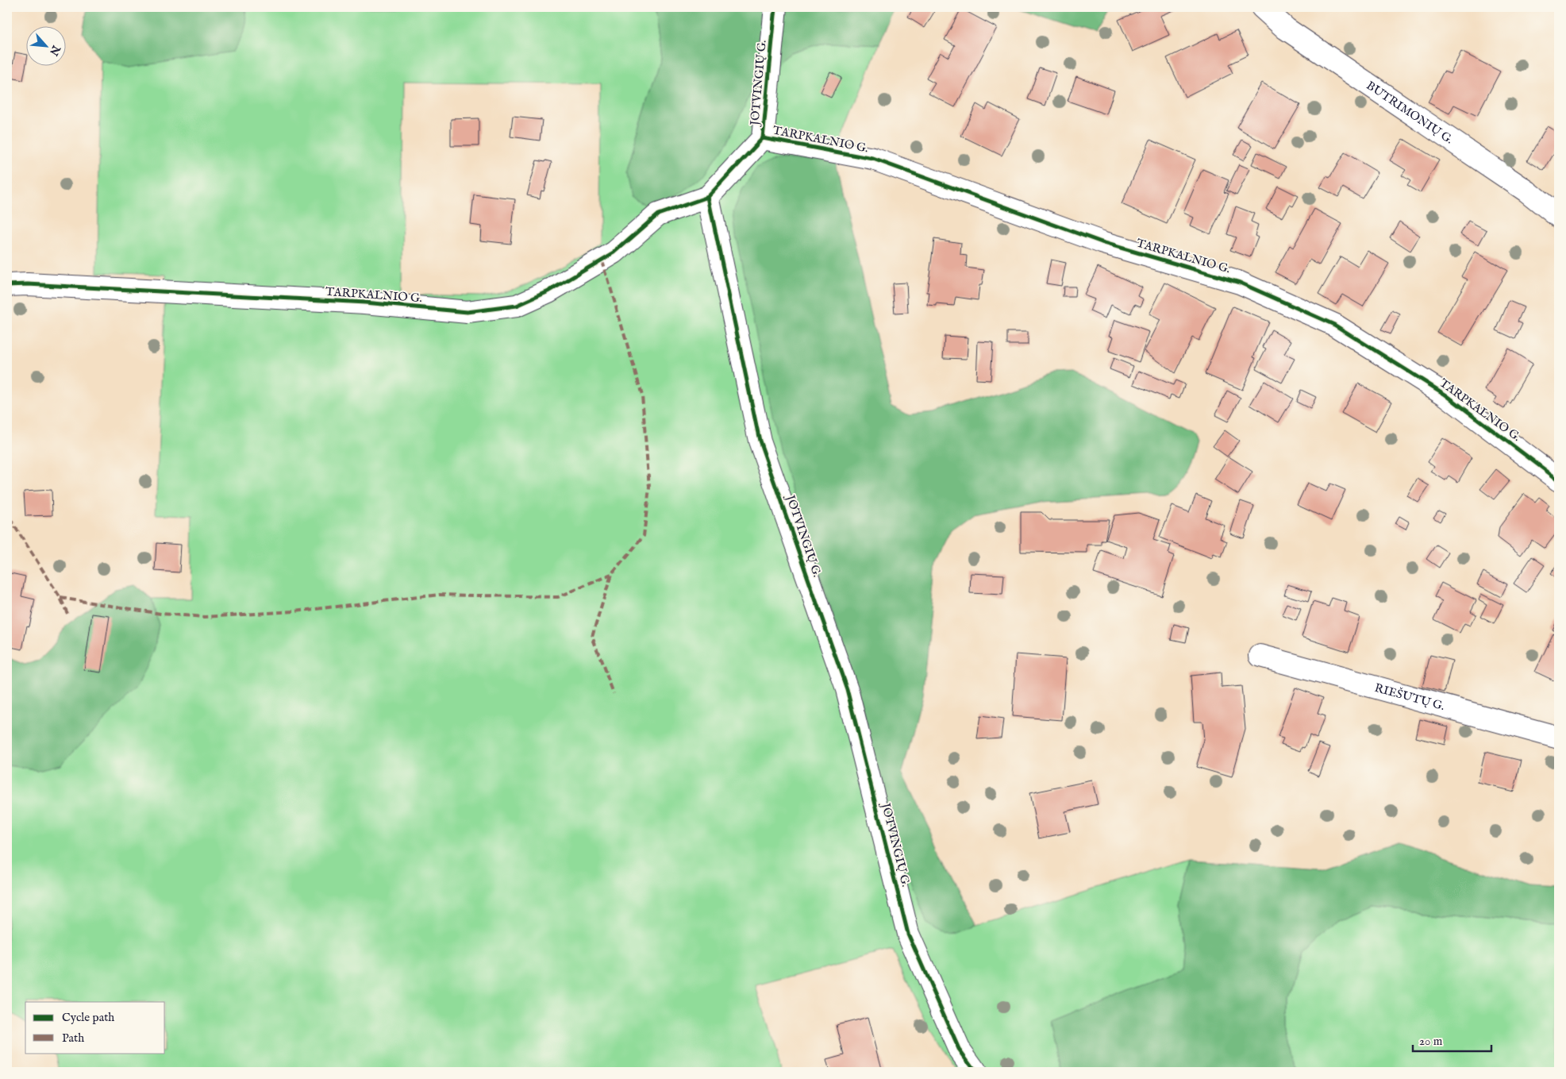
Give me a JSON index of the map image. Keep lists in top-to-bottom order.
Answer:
{
  "streets": {
    "street": [
      "JOTVINGIŲ G.",
      "BUTRIMONIŲ G.",
      "TARPKALNIO G.",
      "RIEŠUTŲ G."
    ]
  },
  "crossings": [
    ["JOTVINGIŲ G.", "TARPKALNIO G."]
  ],
  "legend": ["Cycle path", "Path"],
  "scale_bar": "20 m",
  "north": "bottom right"
}
